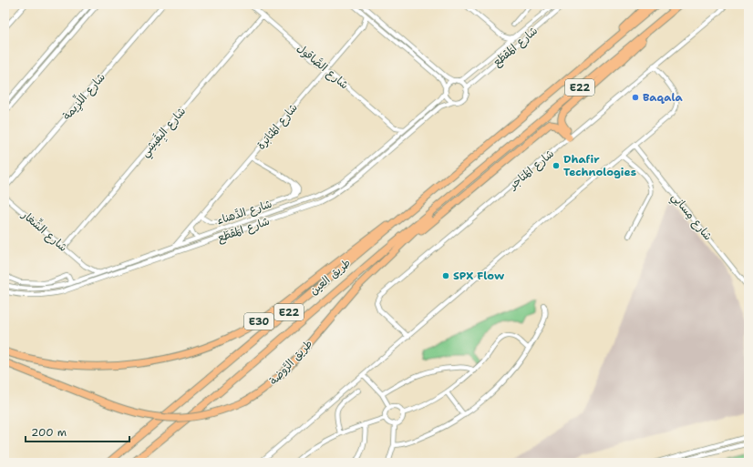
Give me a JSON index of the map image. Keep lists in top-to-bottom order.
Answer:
{
  "streets": {
    "highway": [
      "E22",
      "طريق العين",
      "E30",
      "طريق الرَّوضة"
    ],
    "street": [
      "شارع المَقطَع",
      "شارع الصَّاقول",
      "شارع اللِّزِيمة",
      "شارع المُثابَرة",
      "شارع البِقَيشِي",
      "شارع المُتاجر",
      "شارع الدَّهناء",
      "شارع مِسانِي",
      "شارع الشِّغار"
    ]
  },
  "crossings": [
    ["شارع المَقطَع", "شارع المُثابَرة"],
    ["شارع المَقطَع", "شارع الشِّغار"],
    ["شارع الصَّاقول", "شارع المُثابَرة"],
    ["شارع الصَّاقول", "شارع البِقَيشِي"],
    ["E22", "طريق العين"],
    ["E22", "E30"],
    ["E22", "طريق الرَّوضة"],
    ["شارع المُثابَرة", "شارع الدَّهناء"],
    ["شارع البِقَيشِي", "شارع الشِّغار"],
    ["طريق العين", "E30"],
    ["طريق العين", "طريق الرَّوضة"]
  ],
  "places": ["Baqala", "Dhafir Technologies", "SPX Flow"],
  "scale_bar": "200 m"
}
